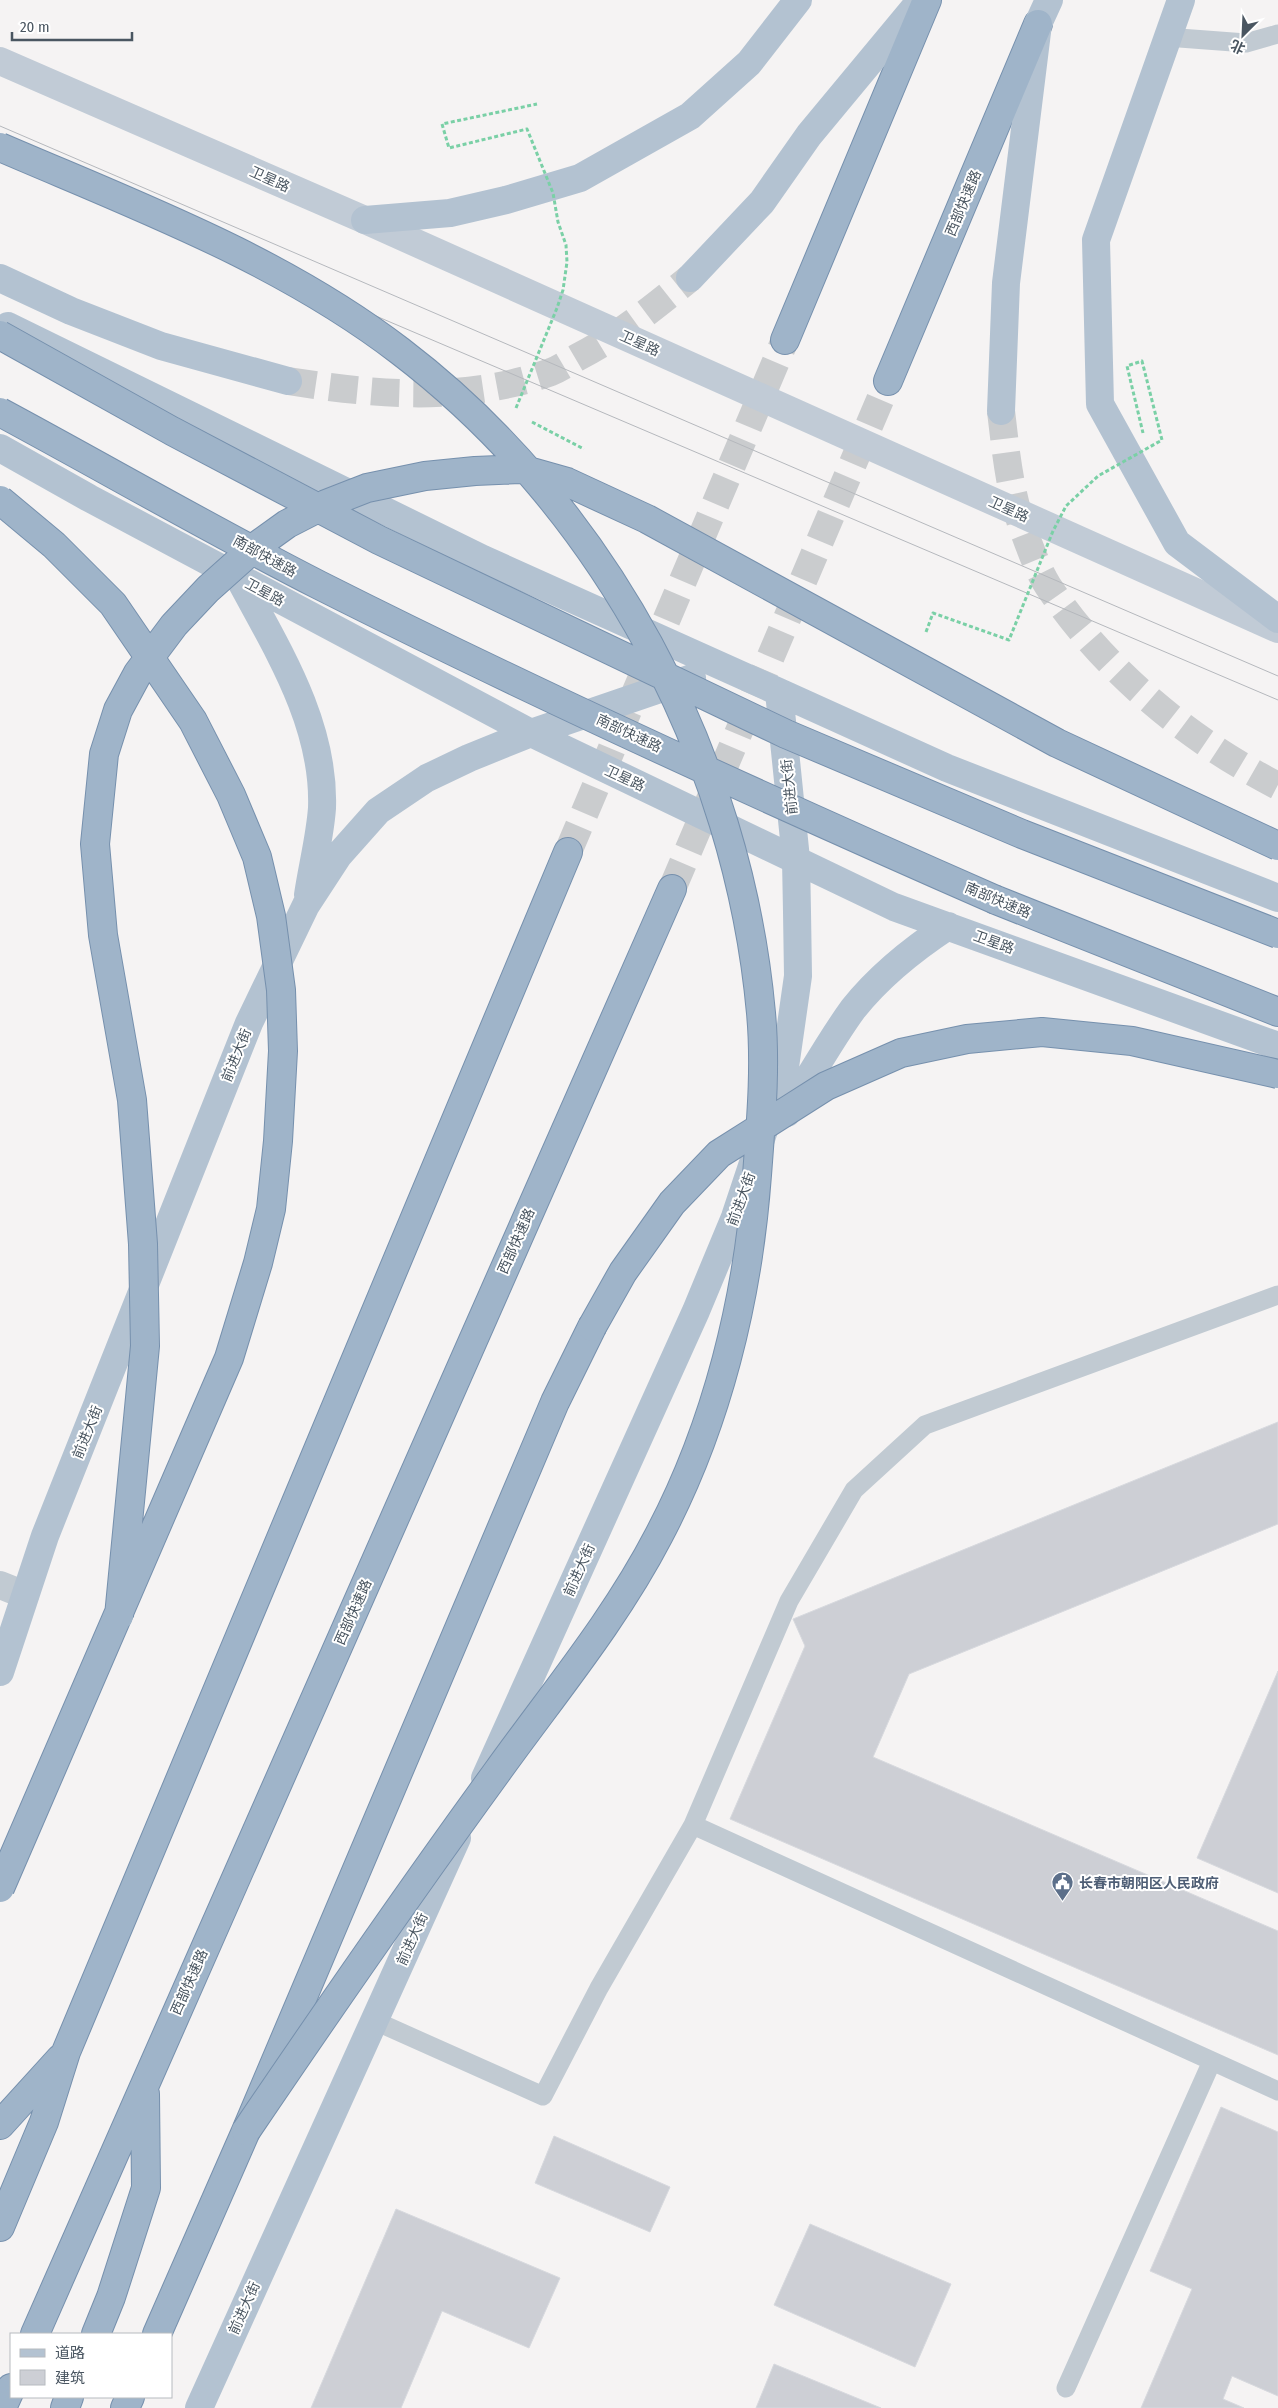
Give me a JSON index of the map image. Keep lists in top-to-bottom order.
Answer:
{
  "streets": {
    "highway": ["西部快速路", "南部快速路"],
    "main road": ["卫星路", "前进大街"]
  },
  "crossings": [
    ["卫星路", "前进大街"]
  ],
  "places": {
    "public building": ["长春市朝阳区人民政府"]
  },
  "legend": ["道路", "建筑"],
  "scale_bar": "20 m",
  "north": "bottom left"
}
